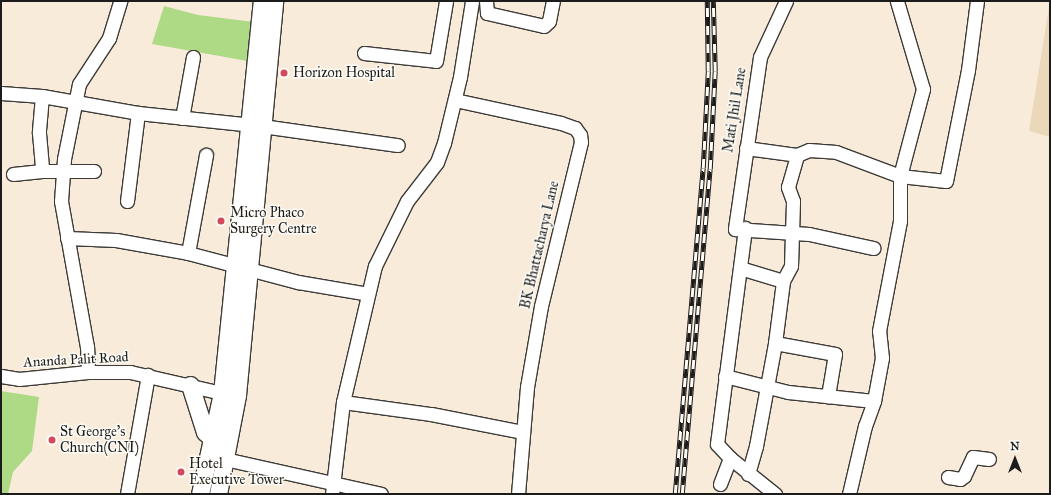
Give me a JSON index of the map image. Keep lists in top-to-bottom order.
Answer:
{
  "streets": {
    "street": ["Mati Jhil Lane", "BK Bhattacharya Lane", "Ananda Palit Road"]
  },
  "places": [
    "Horizon Hospital",
    "Micro Phaco Surgery Centre",
    "St George's Church(CNI)",
    "Hotel Executive Tower"
  ],
  "north": "top"
}
